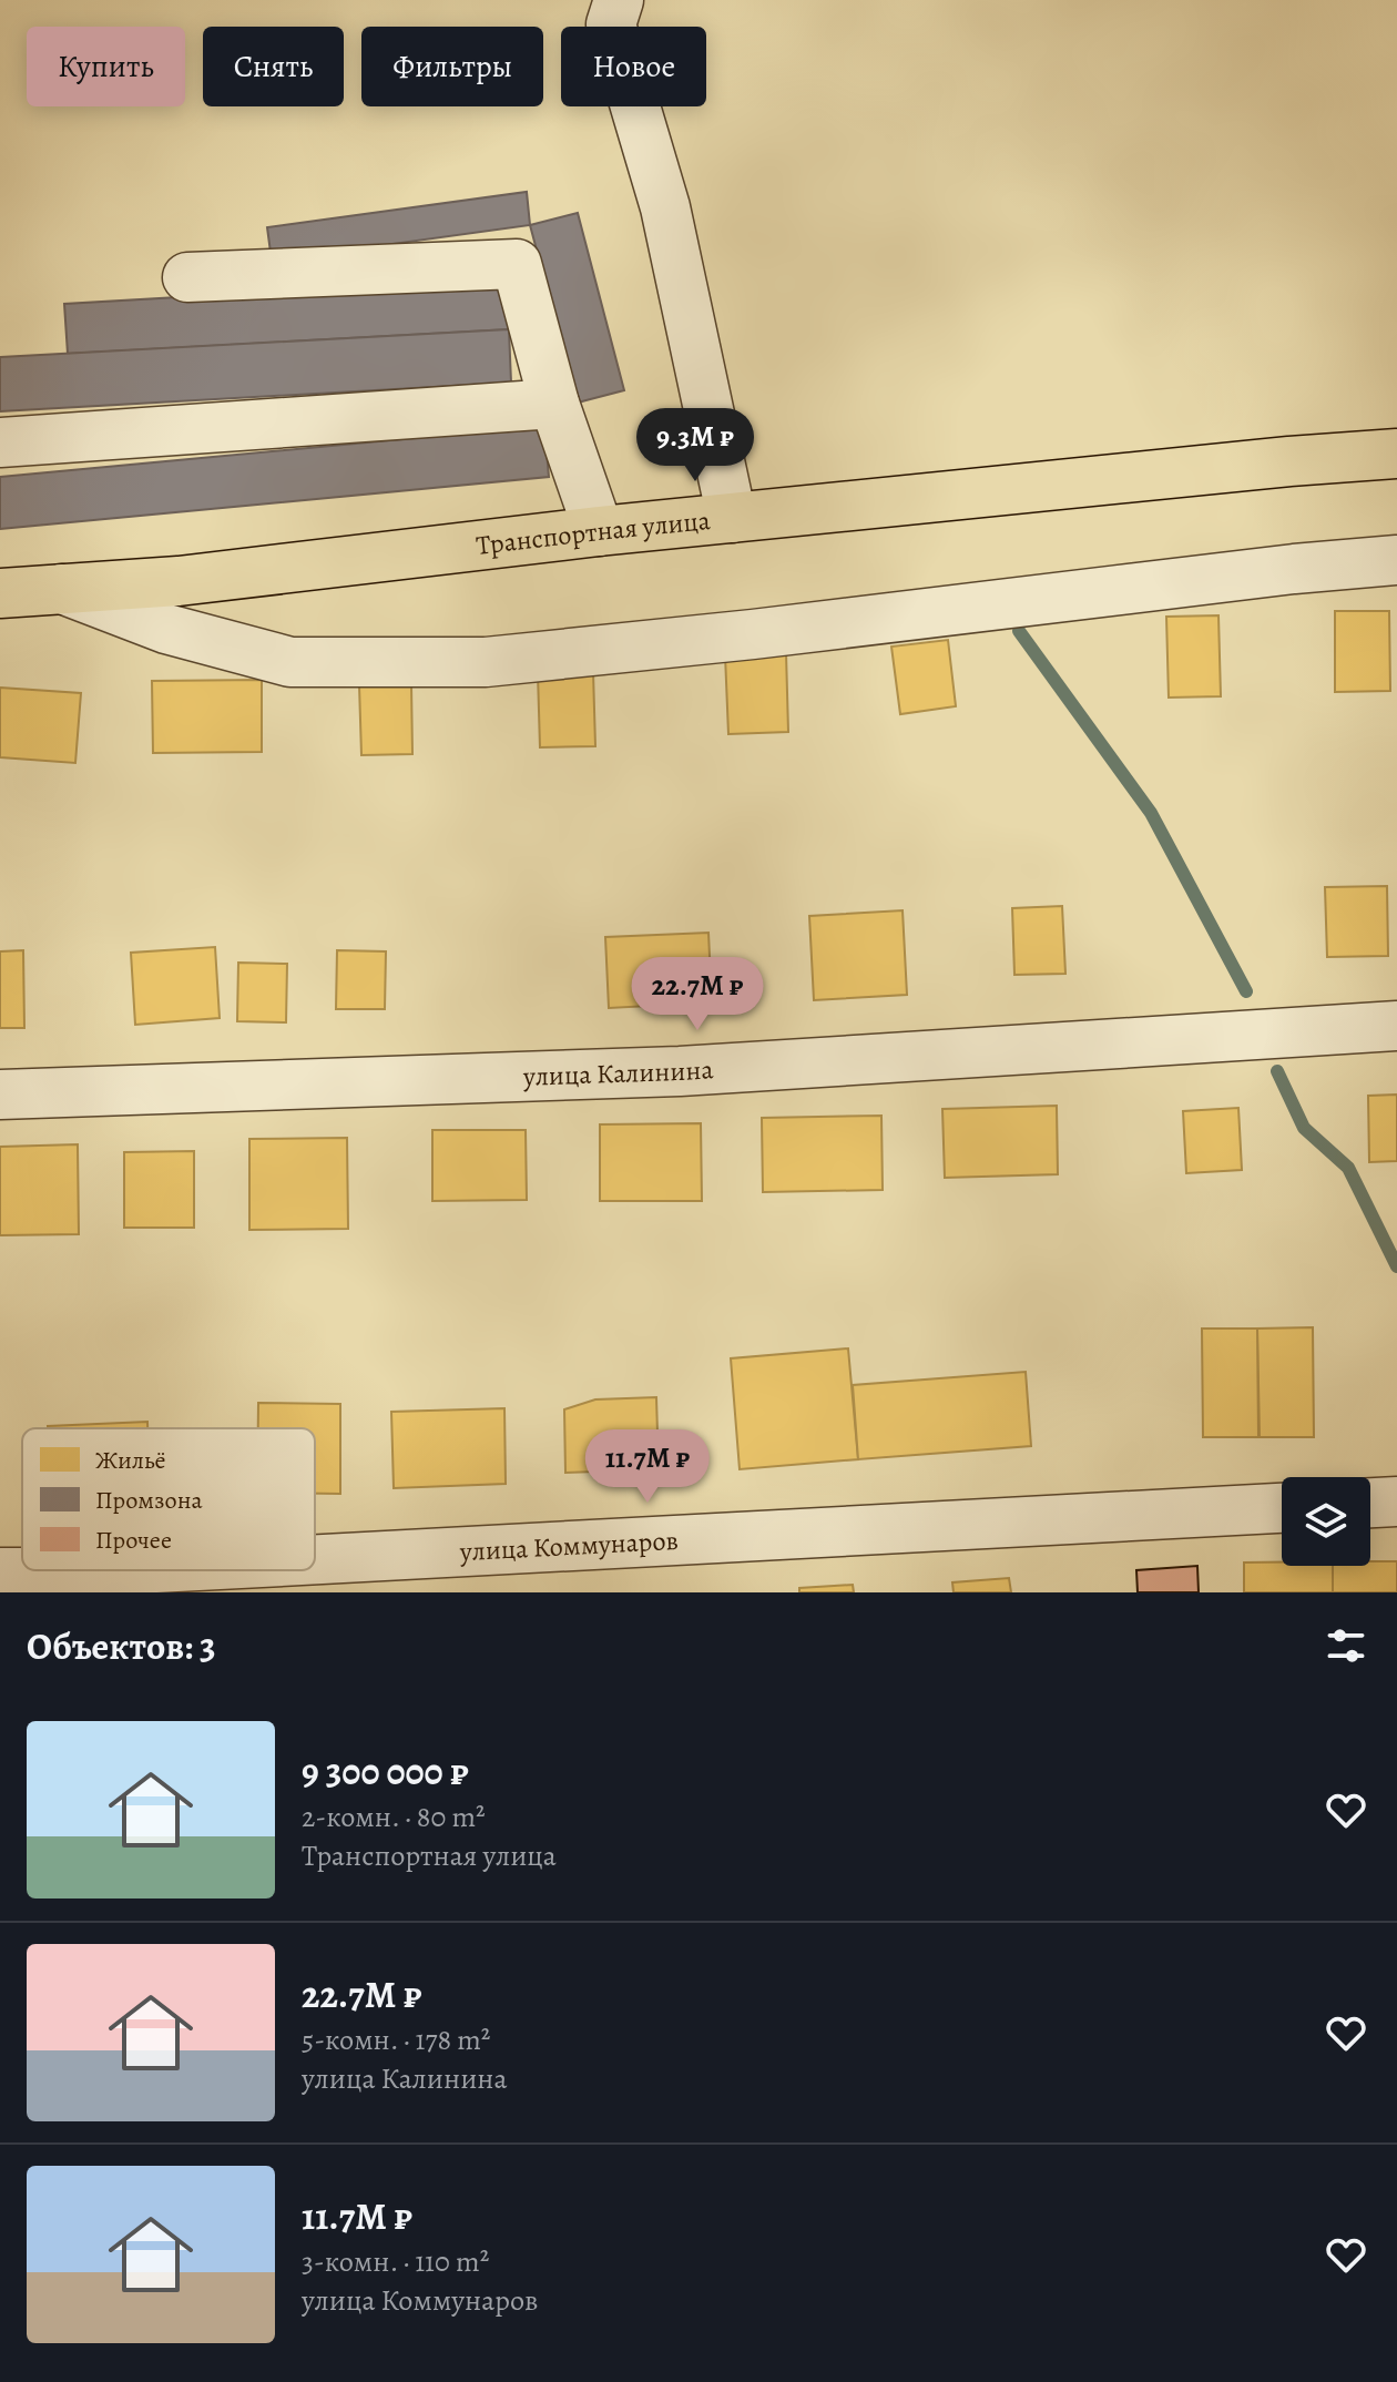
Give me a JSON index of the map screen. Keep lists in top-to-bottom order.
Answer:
{
  "streets": {
    "main road": ["Транспортная улица"],
    "street": ["улица Калинина", "улица Коммунаров"]
  },
  "legend": ["Жильё", "Промзона", "Прочее"],
  "page": {
    "chip": [
      "Купить",
      "Снять",
      "Фильтры",
      "Новое"
    ],
    "price": ["9.3M ₽", "22.7M ₽", "11.7M ₽"],
    "heading": "Объектов: 3",
    "list": [
      {
        "name": "9 300 000 ₽",
        "note": "2-комн. · 80 m² · Транспортная улица"
      },
      {
        "name": "22.7M ₽",
        "note": "5-комн. · 178 m² · улица Калинина"
      },
      {
        "name": "11.7M ₽",
        "note": "3-комн. · 110 m² · улица Коммунаров"
      }
    ]
  }
}
